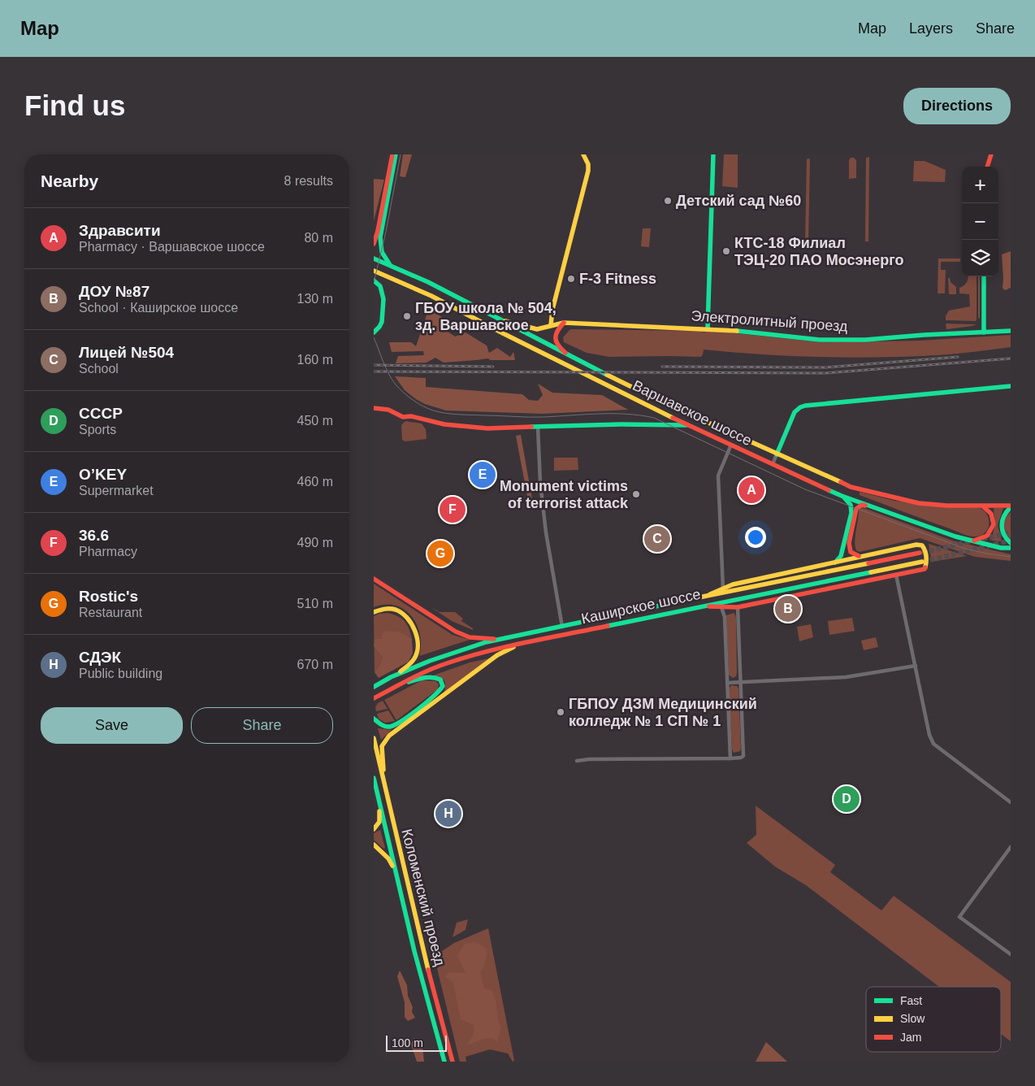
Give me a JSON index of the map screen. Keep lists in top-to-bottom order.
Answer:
{
  "streets": {
    "main road": [
      "Электролитный проезд",
      "Варшавское шоссе",
      "Каширское шоссе",
      "Коломенский проезд"
    ]
  },
  "crossings": [
    ["Электролитный проезд", "Варшавское шоссе"]
  ],
  "places": [
    "Детский сад №60",
    "КТС-18 Филиал ТЭЦ-20 ПАО Мосэнерго",
    "F-3 Fitness",
    "ГБОУ школа № 504, зд. Варшавское",
    "Monument victims of terrorist attack",
    "ГБПОУ ДЗМ Медицинский колледж № 1 СП № 1"
  ],
  "legend": ["Fast", "Slow", "Jam"],
  "scale_bar": "100 m",
  "page": {
    "header": "Map",
    "nav": ["Map", "Layers", "Share"],
    "buttons": [
      "Directions",
      ["Save", "Share"]
    ],
    "title": "Find us",
    "heading": ["Nearby", "8 results"],
    "map_buttons": ["+", "−"],
    "list": [
      {
        "mark": "A",
        "name": "Здравсити",
        "note": "Pharmacy · Варшавское шоссе",
        "value": "80 m"
      },
      {
        "mark": "B",
        "name": "ДОУ №87",
        "note": "School · Каширское шоссе",
        "value": "130 m"
      },
      {
        "mark": "C",
        "name": "Лицей №504",
        "note": "School",
        "value": "160 m"
      },
      {
        "mark": "D",
        "name": "СССР",
        "note": "Sports",
        "value": "450 m"
      },
      {
        "mark": "E",
        "name": "O’KEY",
        "note": "Supermarket",
        "value": "460 m"
      },
      {
        "mark": "F",
        "name": "36.6",
        "note": "Pharmacy",
        "value": "490 m"
      },
      {
        "mark": "G",
        "name": "Rostic's",
        "note": "Restaurant",
        "value": "510 m"
      },
      {
        "mark": "H",
        "name": "СДЭК",
        "note": "Public building",
        "value": "670 m"
      }
    ],
    "pins": [
      "E",
      "A",
      "F",
      "C",
      "G",
      "B",
      "D",
      "H"
    ],
    "scale": "100 m"
  }
}
